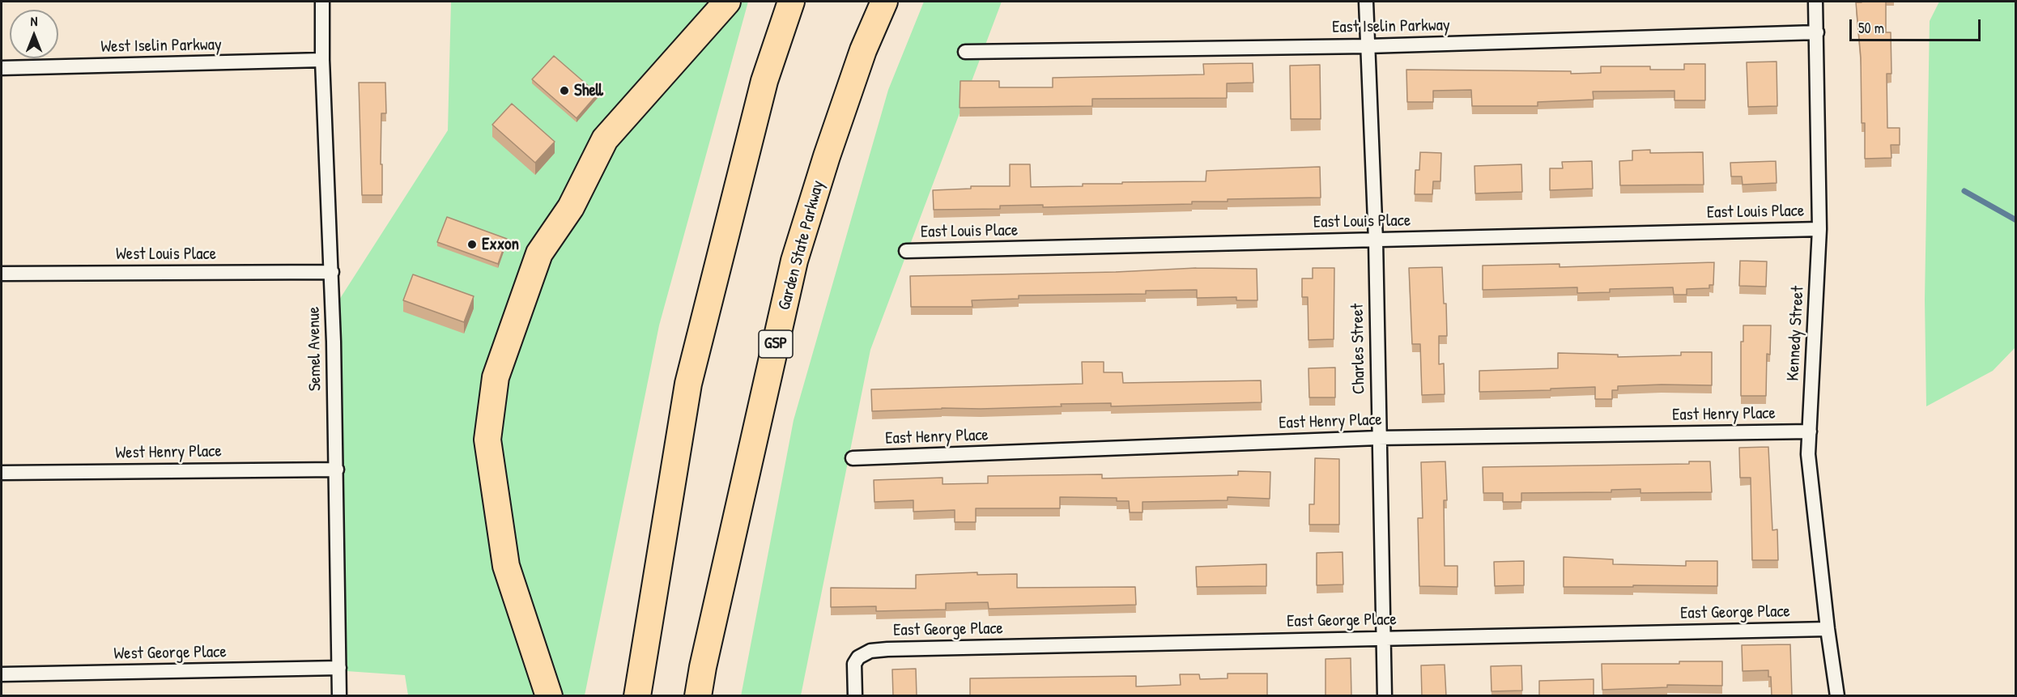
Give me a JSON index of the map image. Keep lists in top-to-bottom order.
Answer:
{
  "streets": {
    "highway": ["Garden State Parkway", "GSP"],
    "street": [
      "East Iselin Parkway",
      "West Iselin Parkway",
      "East Louis Place",
      "West Louis Place",
      "Kennedy Street",
      "Semel Avenue",
      "Charles Street",
      "East Henry Place",
      "West Henry Place",
      "East George Place",
      "West George Place"
    ]
  },
  "crossings": [
    ["East Iselin Parkway", "Kennedy Street"],
    ["East Iselin Parkway", "Charles Street"],
    ["West Iselin Parkway", "Semel Avenue"],
    ["East Louis Place", "Kennedy Street"],
    ["East Louis Place", "Charles Street"],
    ["West Louis Place", "Semel Avenue"],
    ["Kennedy Street", "East Henry Place"],
    ["Kennedy Street", "East George Place"],
    ["Semel Avenue", "West Henry Place"],
    ["Semel Avenue", "West George Place"],
    ["Charles Street", "East Henry Place"],
    ["Charles Street", "East George Place"]
  ],
  "places": ["Shell", "Exxon"],
  "scale_bar": "50 m",
  "north": "top"
}
